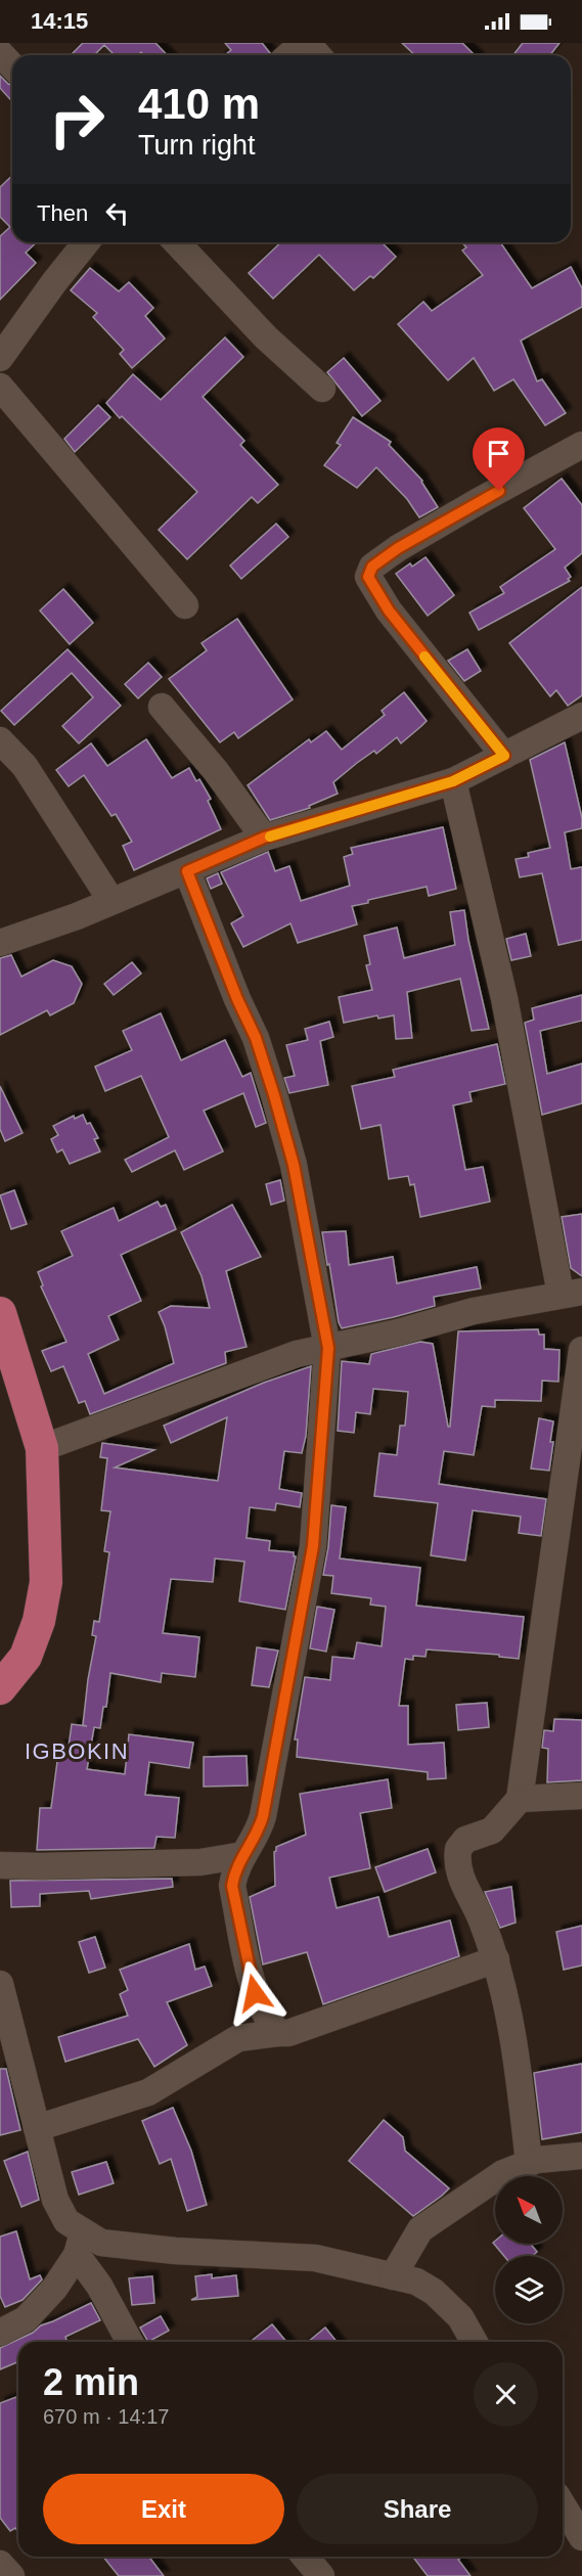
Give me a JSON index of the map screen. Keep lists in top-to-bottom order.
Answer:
{
  "districts": ["IGBOKIN"],
  "north": "top left",
  "page": {
    "status": "14:15",
    "turn": ["410 m", "Turn right"],
    "then": "Then",
    "heading": ["2 min", "670 m · 14:17"],
    "buttons": ["Exit", "Share"]
  }
}
